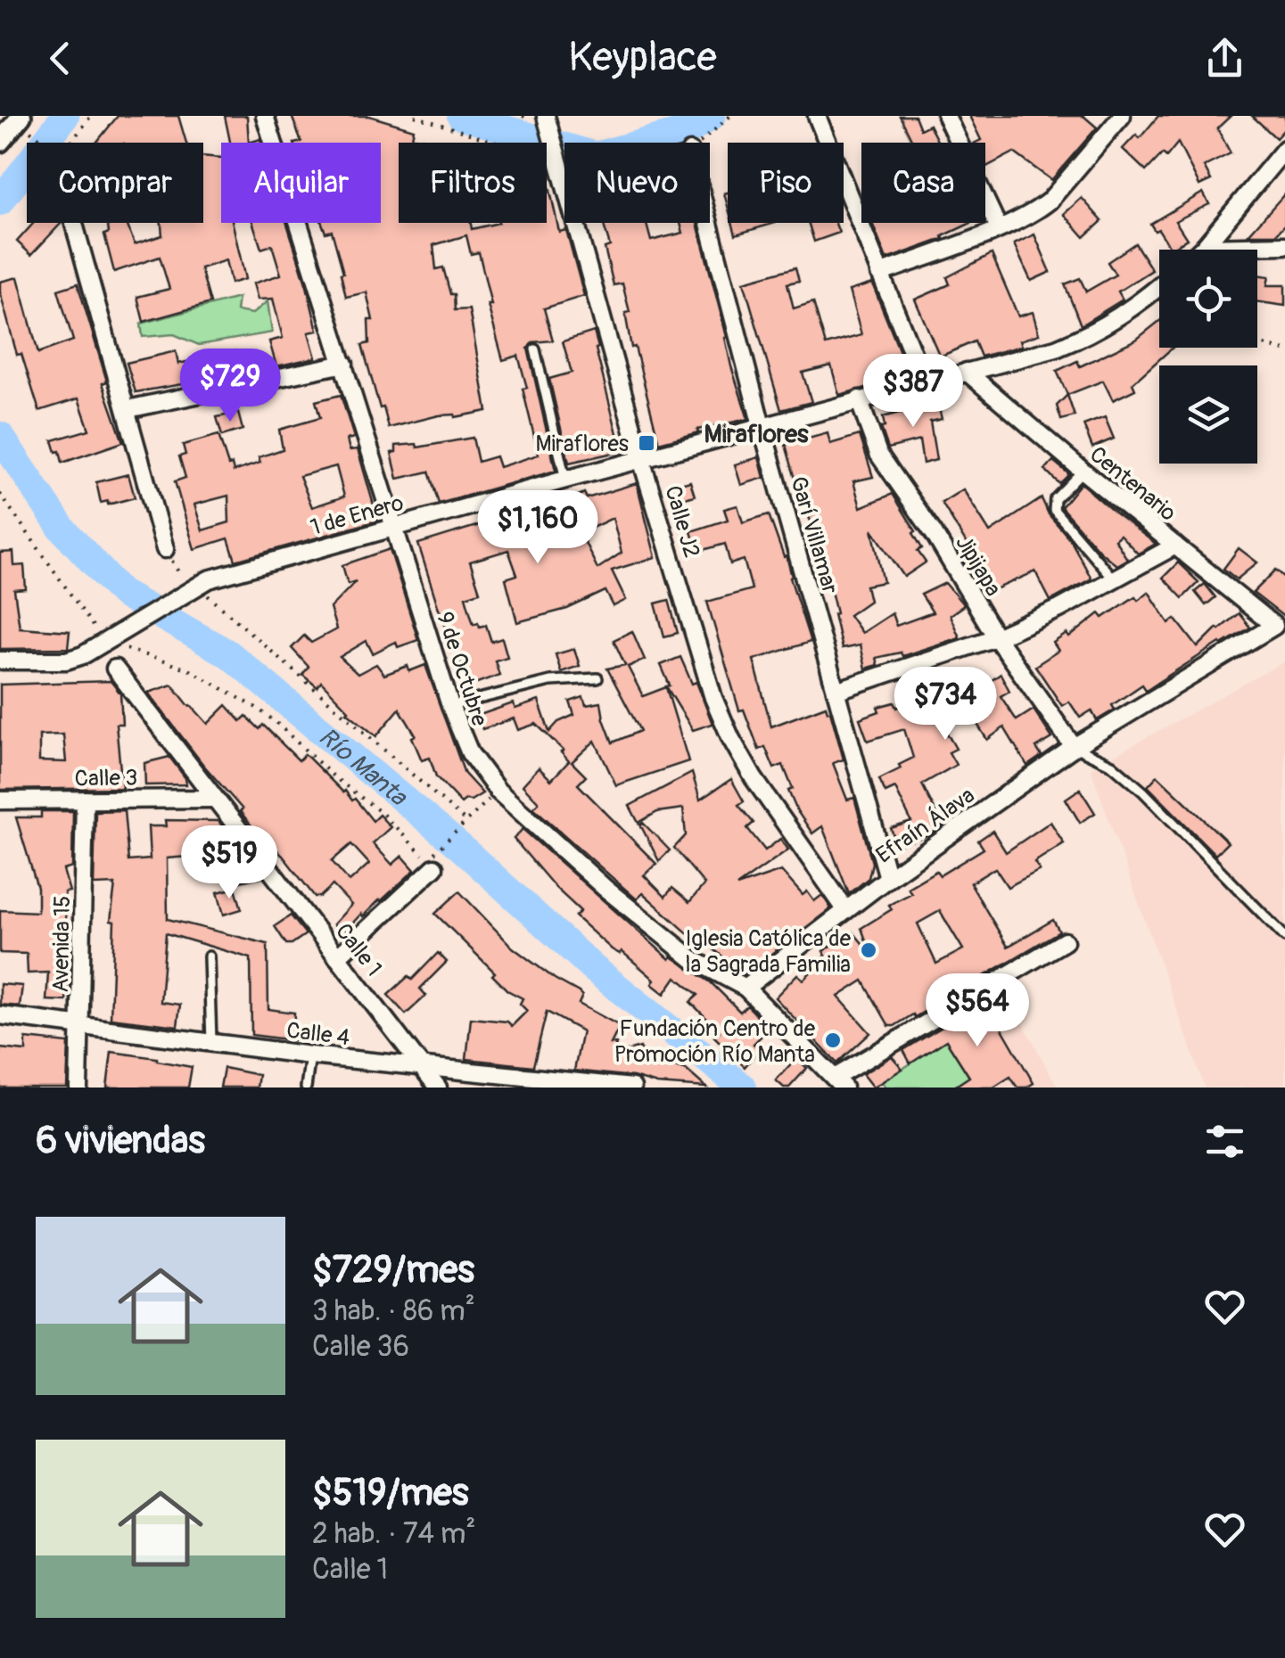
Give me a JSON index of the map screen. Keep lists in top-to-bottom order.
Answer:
{
  "streets": {
    "street": [
      "Centenario",
      "1 de Enero",
      "Calle J2",
      "Garí Villamar",
      "Jipijapa",
      "9 de Octubre",
      "Calle 3",
      "Efraín Álava",
      "Avenida 15",
      "Calle 1",
      "Calle 4"
    ]
  },
  "crossings": [
    ["Centenario", "1 de Enero"],
    ["Centenario", "Efraín Álava"],
    ["1 de Enero", "Calle J2"],
    ["1 de Enero", "Garí Villamar"],
    ["1 de Enero", "Jipijapa"],
    ["1 de Enero", "9 de Octubre"],
    ["Calle J2", "Efraín Álava"],
    ["Garí Villamar", "Efraín Álava"],
    ["Jipijapa", "Efraín Álava"],
    ["9 de Octubre", "Efraín Álava"],
    ["Calle 3", "Avenida 15"],
    ["Calle 3", "Calle 1"],
    ["Avenida 15", "Calle 4"],
    ["Calle 1", "Calle 4"]
  ],
  "districts": ["Miraflores"],
  "water": ["Río Manta"],
  "places": {
    "transit": ["Miraflores"],
    "other": ["Iglesia Católica de la Sagrada Familia", "Fundación Centro de Promoción Río Manta"]
  },
  "page": {
    "header": "Keyplace",
    "chip": [
      "Comprar",
      "Alquilar",
      "Filtros",
      "Nuevo",
      "Piso",
      "Casa"
    ],
    "price": [
      "$729",
      "$387",
      "$1,160",
      "$734",
      "$519",
      "$564"
    ],
    "heading": "6 viviendas",
    "list": [
      {
        "name": "$729/mes",
        "note": "3 hab. · 86 m² · Calle 36"
      },
      {
        "name": "$519/mes",
        "note": "2 hab. · 74 m² · Calle 1"
      }
    ]
  }
}
